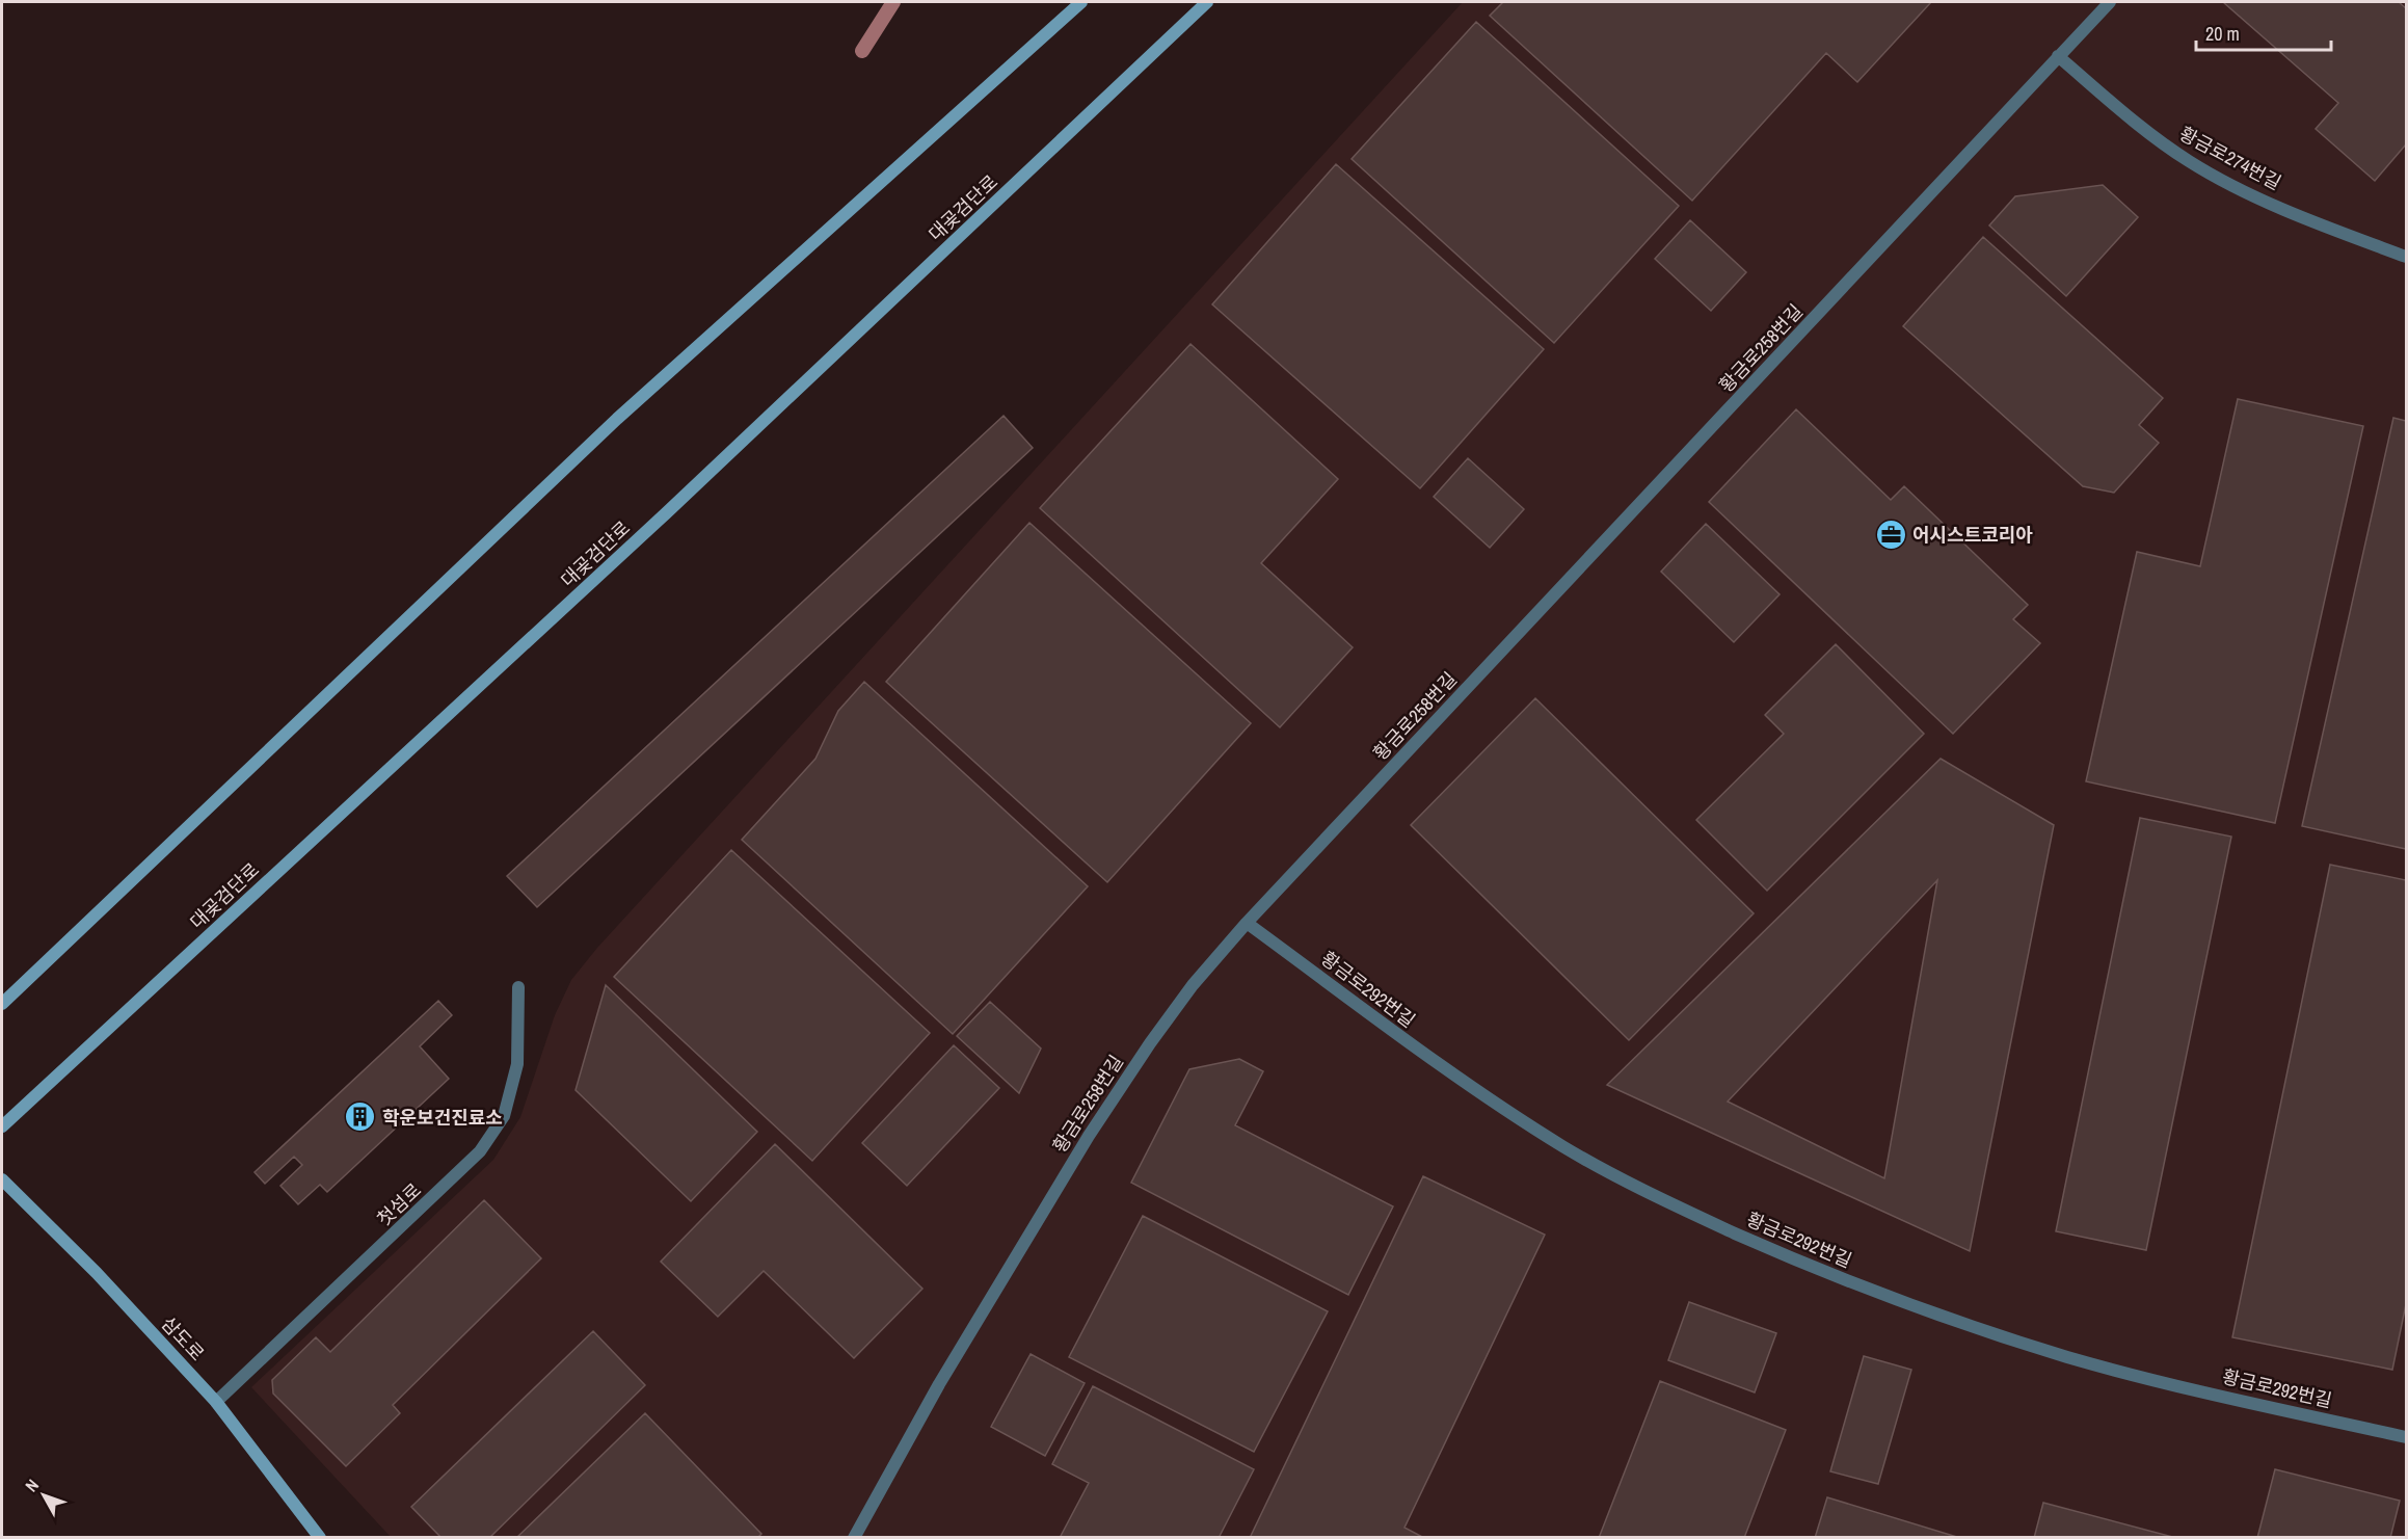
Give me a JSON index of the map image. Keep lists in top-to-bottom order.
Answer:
{
  "streets": {
    "main road": ["대곶검단로", "삼도로"],
    "street": [
      "황금로274번길",
      "황금로258번길",
      "황금로292번길",
      "첫섬로"
    ]
  },
  "crossings": [
    ["황금로274번길", "황금로258번길"],
    ["황금로258번길", "황금로292번길"],
    ["첫섬로", "삼도로"]
  ],
  "places": {
    "office": ["어시스트코리아"],
    "building": ["학운보건진료소"]
  },
  "scale_bar": "20 m",
  "north": "top left"
}
